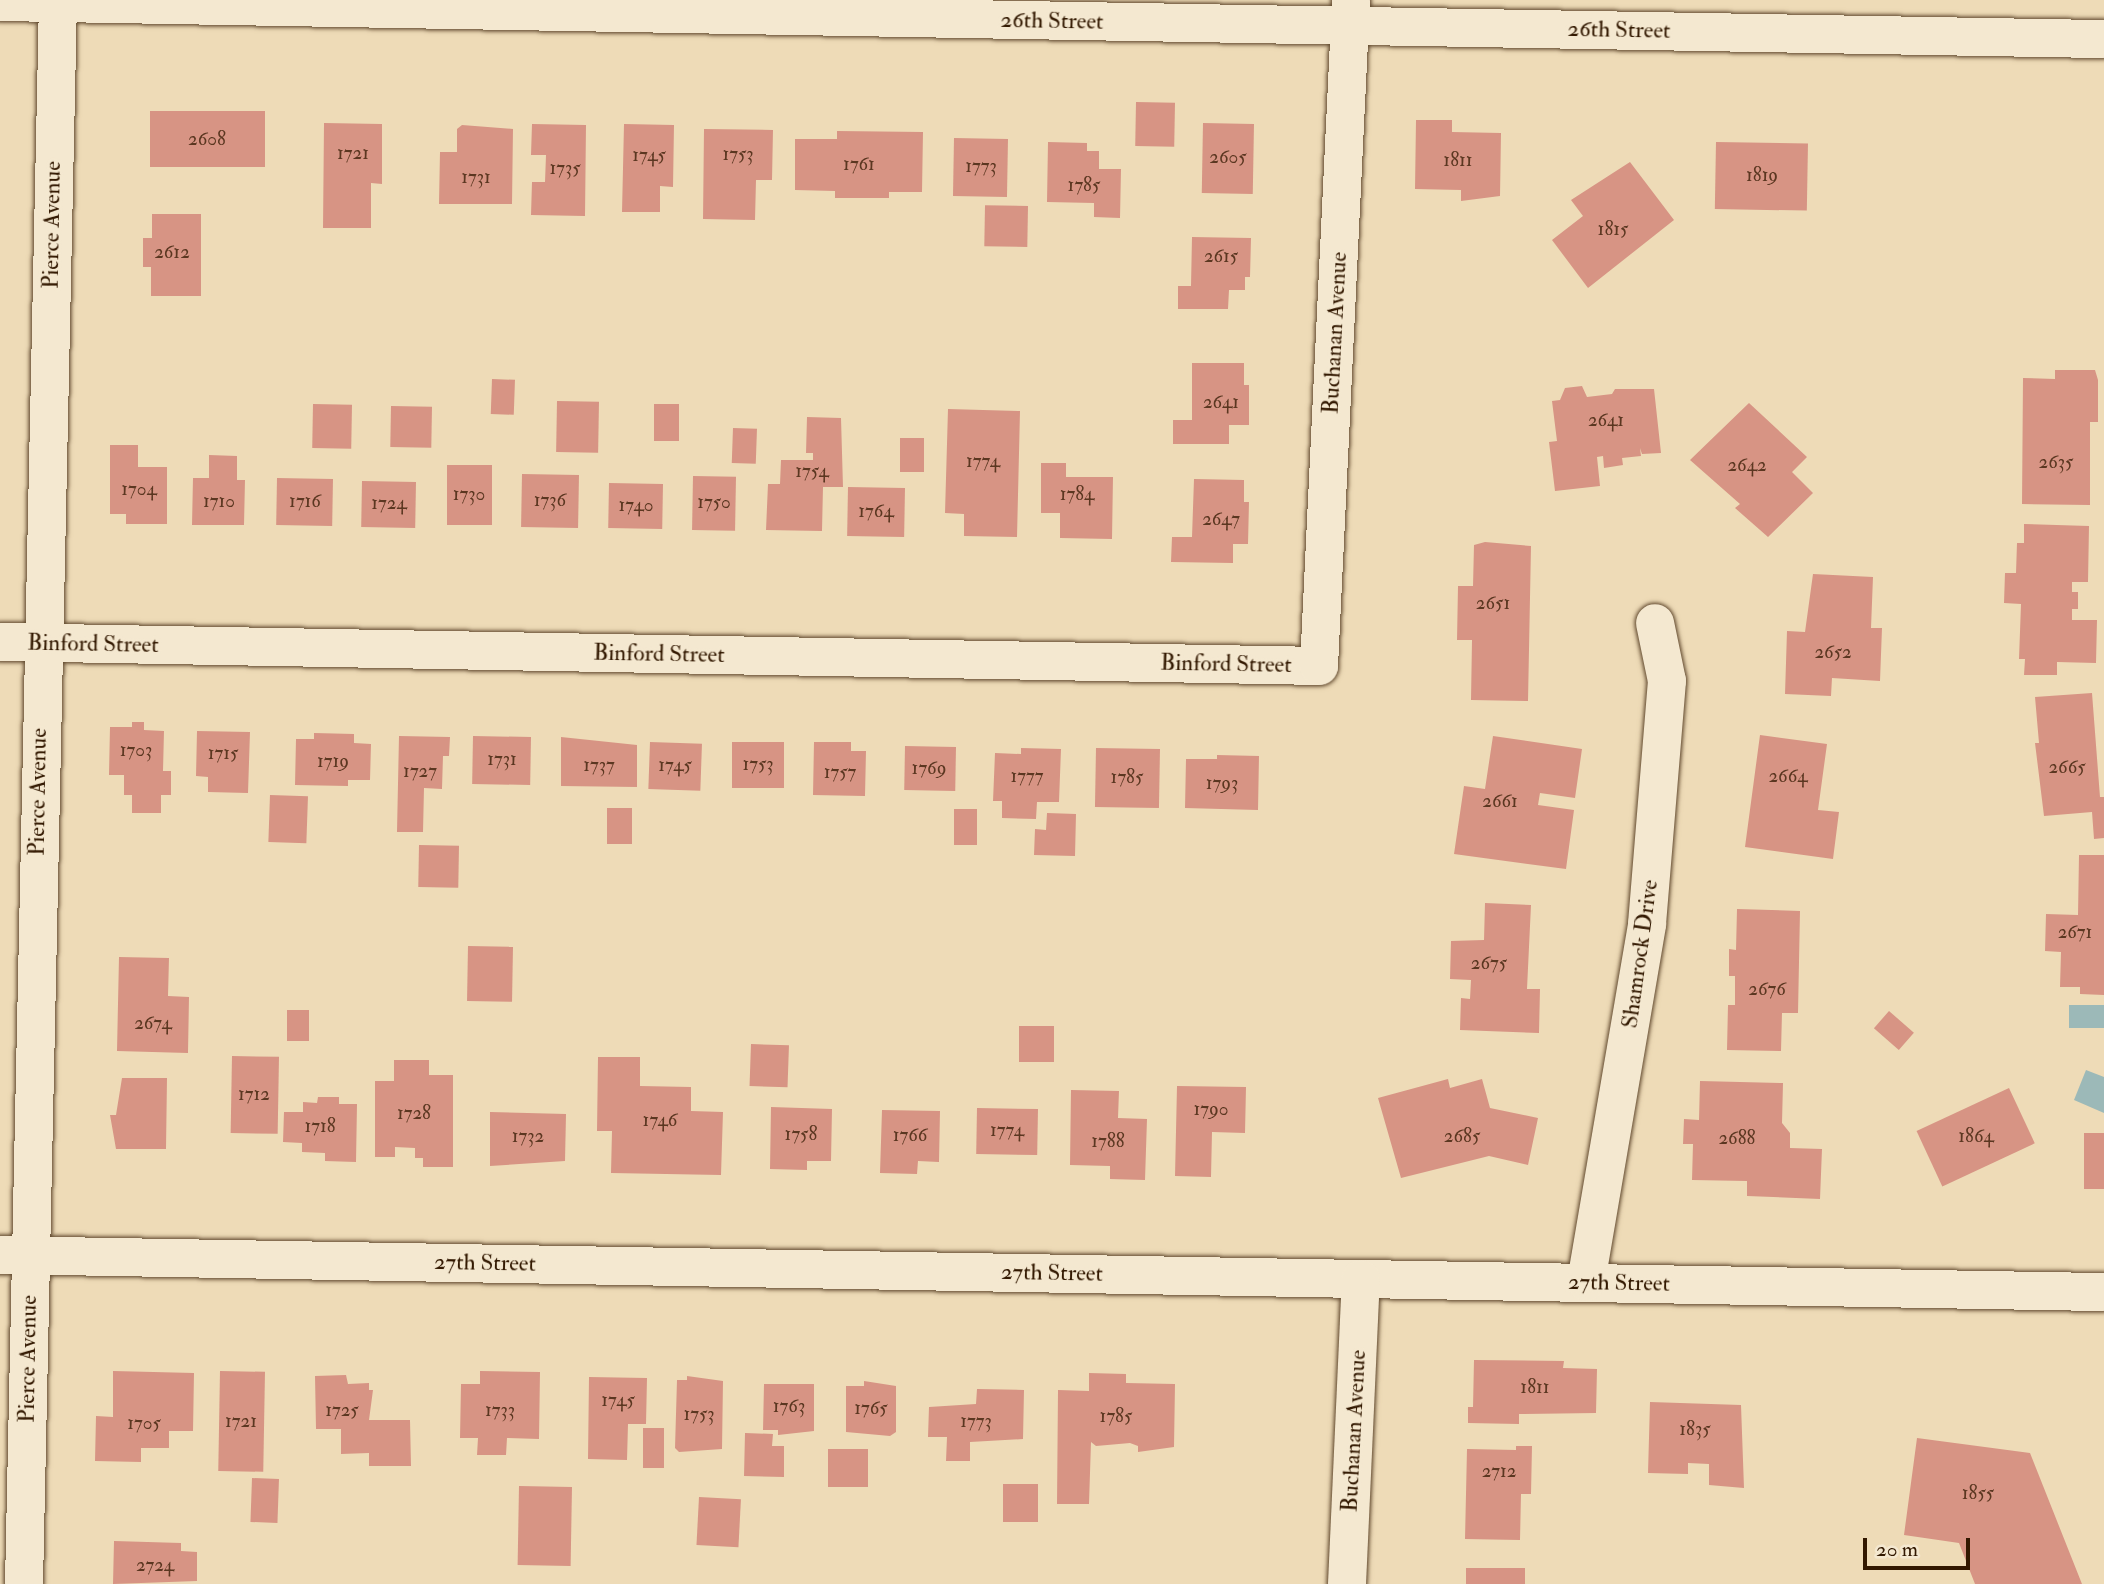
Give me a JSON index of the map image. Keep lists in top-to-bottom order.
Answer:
{
  "streets": {
    "street": [
      "26th Street",
      "Pierce Avenue",
      "Buchanan Avenue",
      "Binford Street",
      "Shamrock Drive",
      "27th Street"
    ]
  },
  "crossings": [
    ["26th Street", "Pierce Avenue"],
    ["26th Street", "Buchanan Avenue"],
    ["Pierce Avenue", "Binford Street"],
    ["Pierce Avenue", "27th Street"],
    ["Buchanan Avenue", "Binford Street"],
    ["Buchanan Avenue", "27th Street"],
    ["Shamrock Drive", "27th Street"]
  ],
  "house_numbers": [
    "2608",
    "1721",
    "1753",
    "1745",
    "2605",
    "1811",
    "1761",
    "1773",
    "1735",
    "1819",
    "1731",
    "1785",
    "1815",
    "2612",
    "2615",
    "2641",
    "2641",
    "1774",
    "2635",
    "2642",
    "1754",
    "1704",
    "1730",
    "1784",
    "1736",
    "1710",
    "1716",
    "1750",
    "1724",
    "1740",
    "1764",
    "2647",
    "2651",
    "2652",
    "1703",
    "1715",
    "1731",
    "1719",
    "1753",
    "1737",
    "1745",
    "2665",
    "1769",
    "1727",
    "1757",
    "1777",
    "2664",
    "1785",
    "1793",
    "2661",
    "2671",
    "2675",
    "2676",
    "2674",
    "1712",
    "1790",
    "1728",
    "1746",
    "1718",
    "1774",
    "1758",
    "1766",
    "1732",
    "2685",
    "1864",
    "2688",
    "1788",
    "1811",
    "1745",
    "1763",
    "1765",
    "1725",
    "1733",
    "1753",
    "1785",
    "1721",
    "1773",
    "1705",
    "1835",
    "2712",
    "1855",
    "2724"
  ],
  "scale_bar": "20 m"
}
